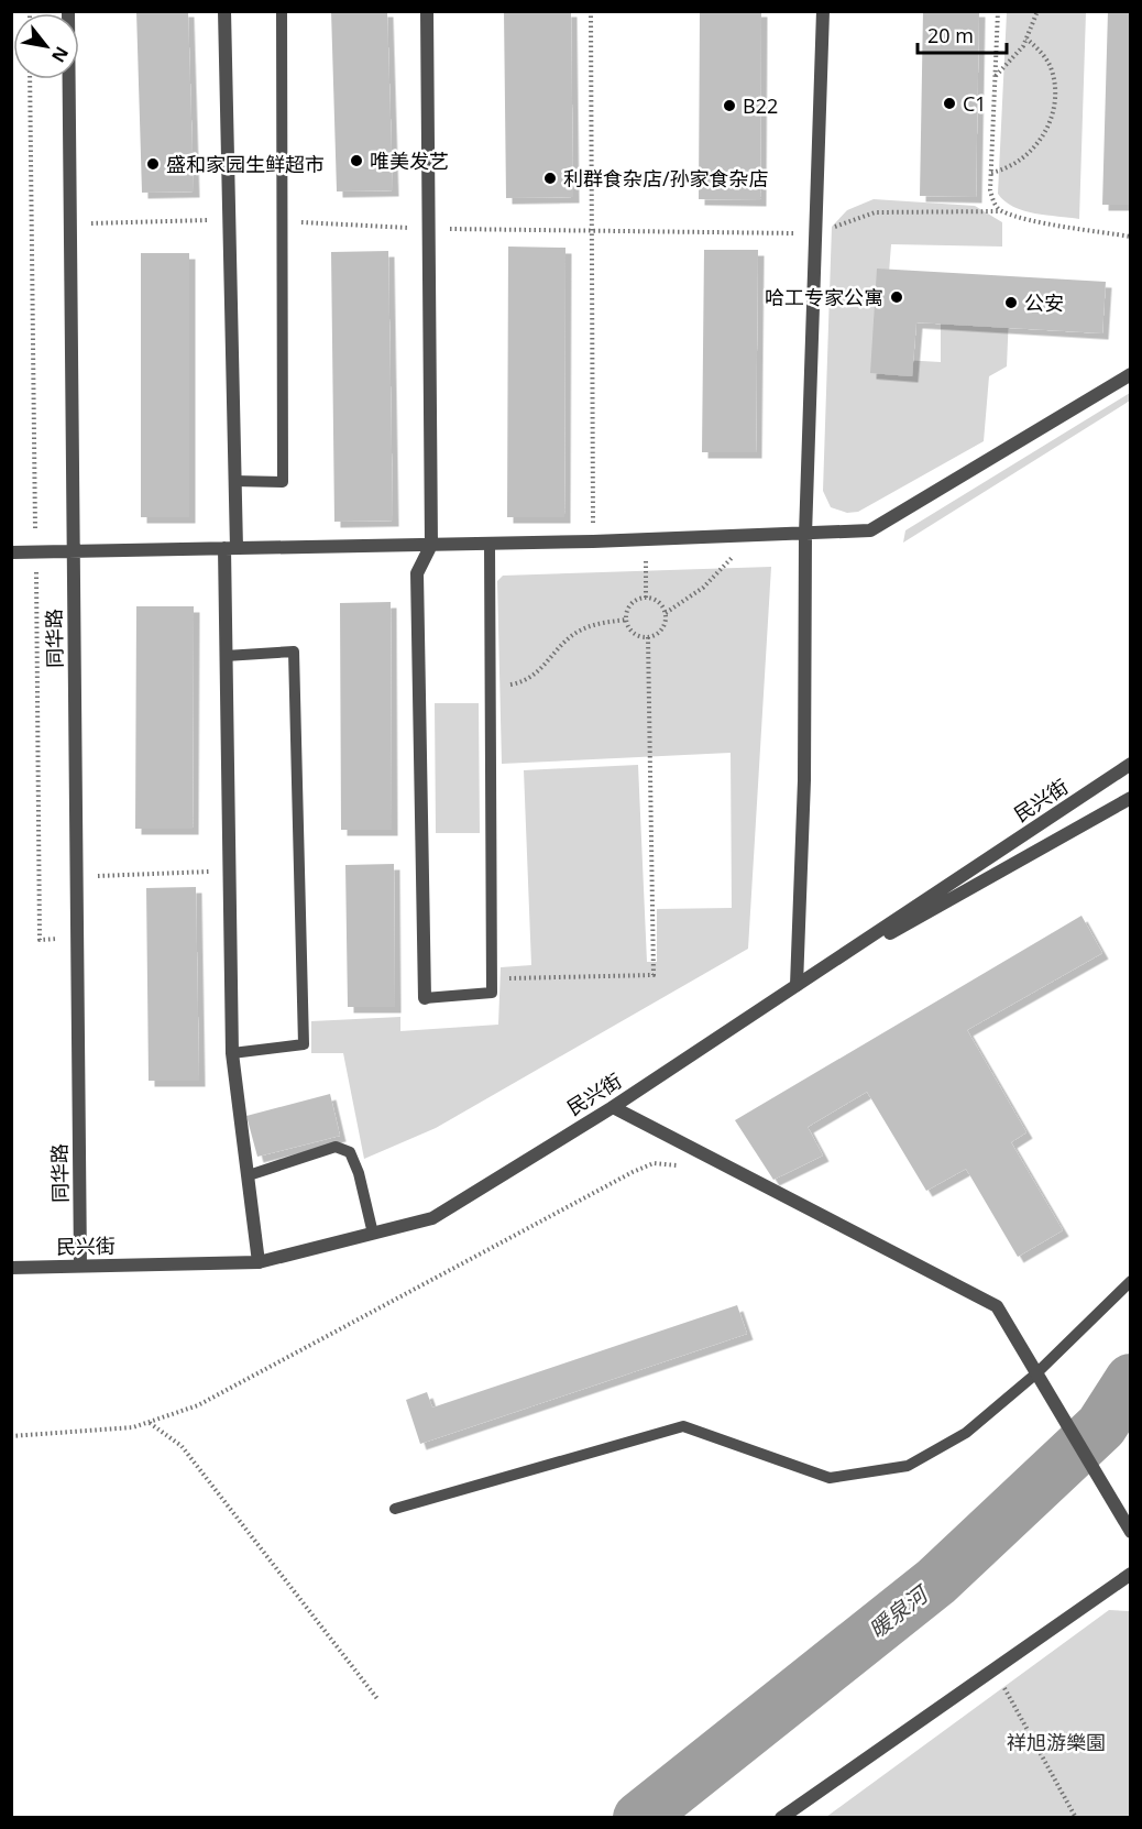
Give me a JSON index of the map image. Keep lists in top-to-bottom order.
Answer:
{
  "streets": {
    "street": ["同华路", "民兴街"]
  },
  "crossings": [
    ["同华路", "民兴街"]
  ],
  "water": ["暖泉河"],
  "parks": ["祥旭游樂園"],
  "places": [
    "C1",
    "B22",
    "唯美发艺",
    "盛和家园生鲜超市",
    "利群食杂店/孙家食杂店",
    "哈工专家公寓",
    "公安"
  ],
  "scale_bar": "20 m",
  "north": "bottom right"
}
